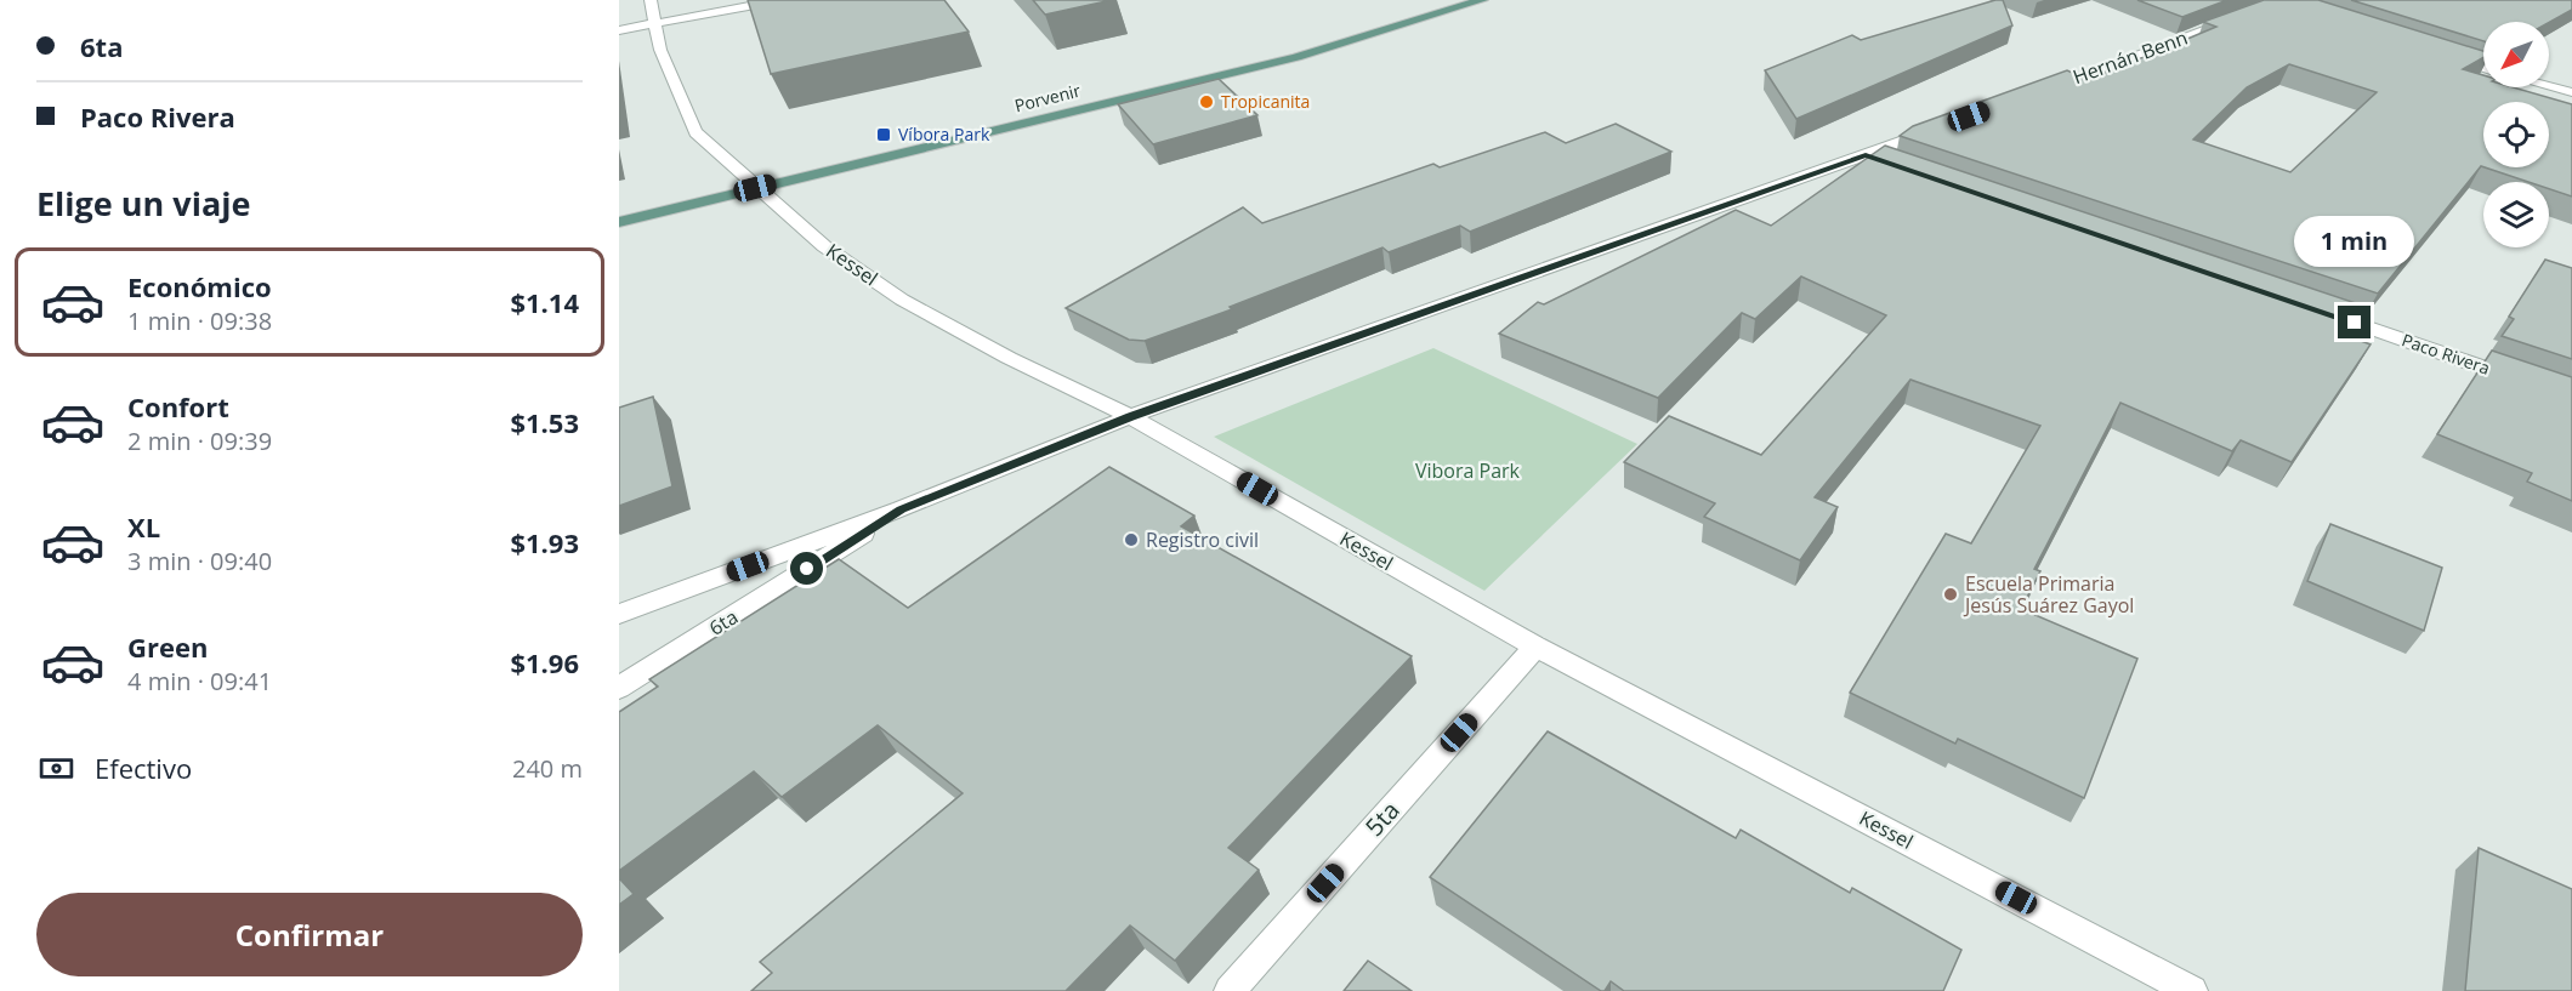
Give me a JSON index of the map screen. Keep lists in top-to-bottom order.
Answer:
{
  "streets": {
    "main road": ["Porvenir"],
    "street": [
      "Hernán Benn",
      "Kessel",
      "Paco Rivera",
      "6ta",
      "5ta"
    ]
  },
  "crossings": [
    ["Porvenir", "Kessel"],
    ["Kessel", "5ta"]
  ],
  "parks": ["Vibora Park"],
  "places": {
    "other": ["Tropicanita", "Registro civil", "Escuela Primaria Jesús Suárez Gayol"],
    "transit": ["Víbora Park"]
  },
  "north": "bottom left",
  "page": {
    "banner": ["6ta", "Paco Rivera"],
    "heading": "Elige un viaje",
    "bubble": "1 min",
    "list": [
      {
        "name": "Económico",
        "note": "1 min · 09:38",
        "value": "$1.14"
      },
      {
        "name": "Confort",
        "note": "2 min · 09:39",
        "value": "$1.53"
      },
      {
        "name": "XL",
        "note": "3 min · 09:40",
        "value": "$1.93"
      },
      {
        "name": "Green",
        "note": "4 min · 09:41",
        "value": "$1.96"
      }
    ],
    "pay": ["Efectivo", "240 m"],
    "buttons": "Confirmar"
  }
}
